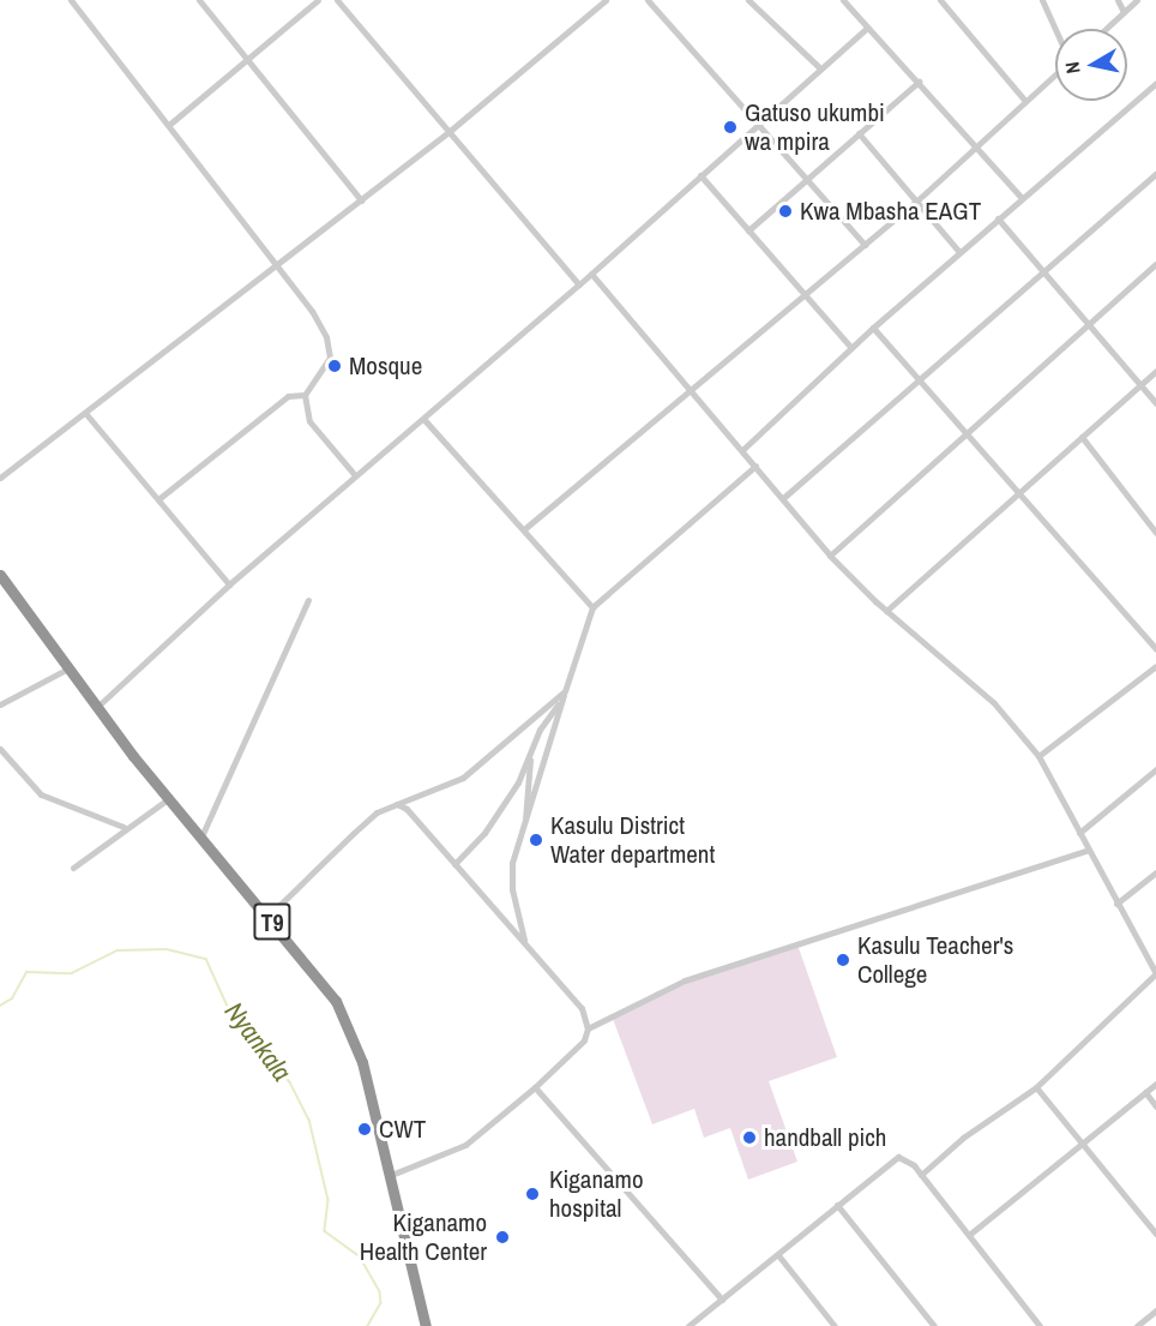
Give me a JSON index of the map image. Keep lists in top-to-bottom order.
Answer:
{
  "streets": {
    "highway": ["T9"]
  },
  "water": ["Nyankala"],
  "places": [
    "Gatuso ukumbi wa mpira",
    "Kwa Mbasha EAGT",
    "Mosque",
    "Kasulu District Water department",
    "Kasulu Teacher's College",
    "CWT",
    "handball pich",
    "Kiganamo hospital",
    "Kiganamo Health Center"
  ],
  "north": "left"
}
